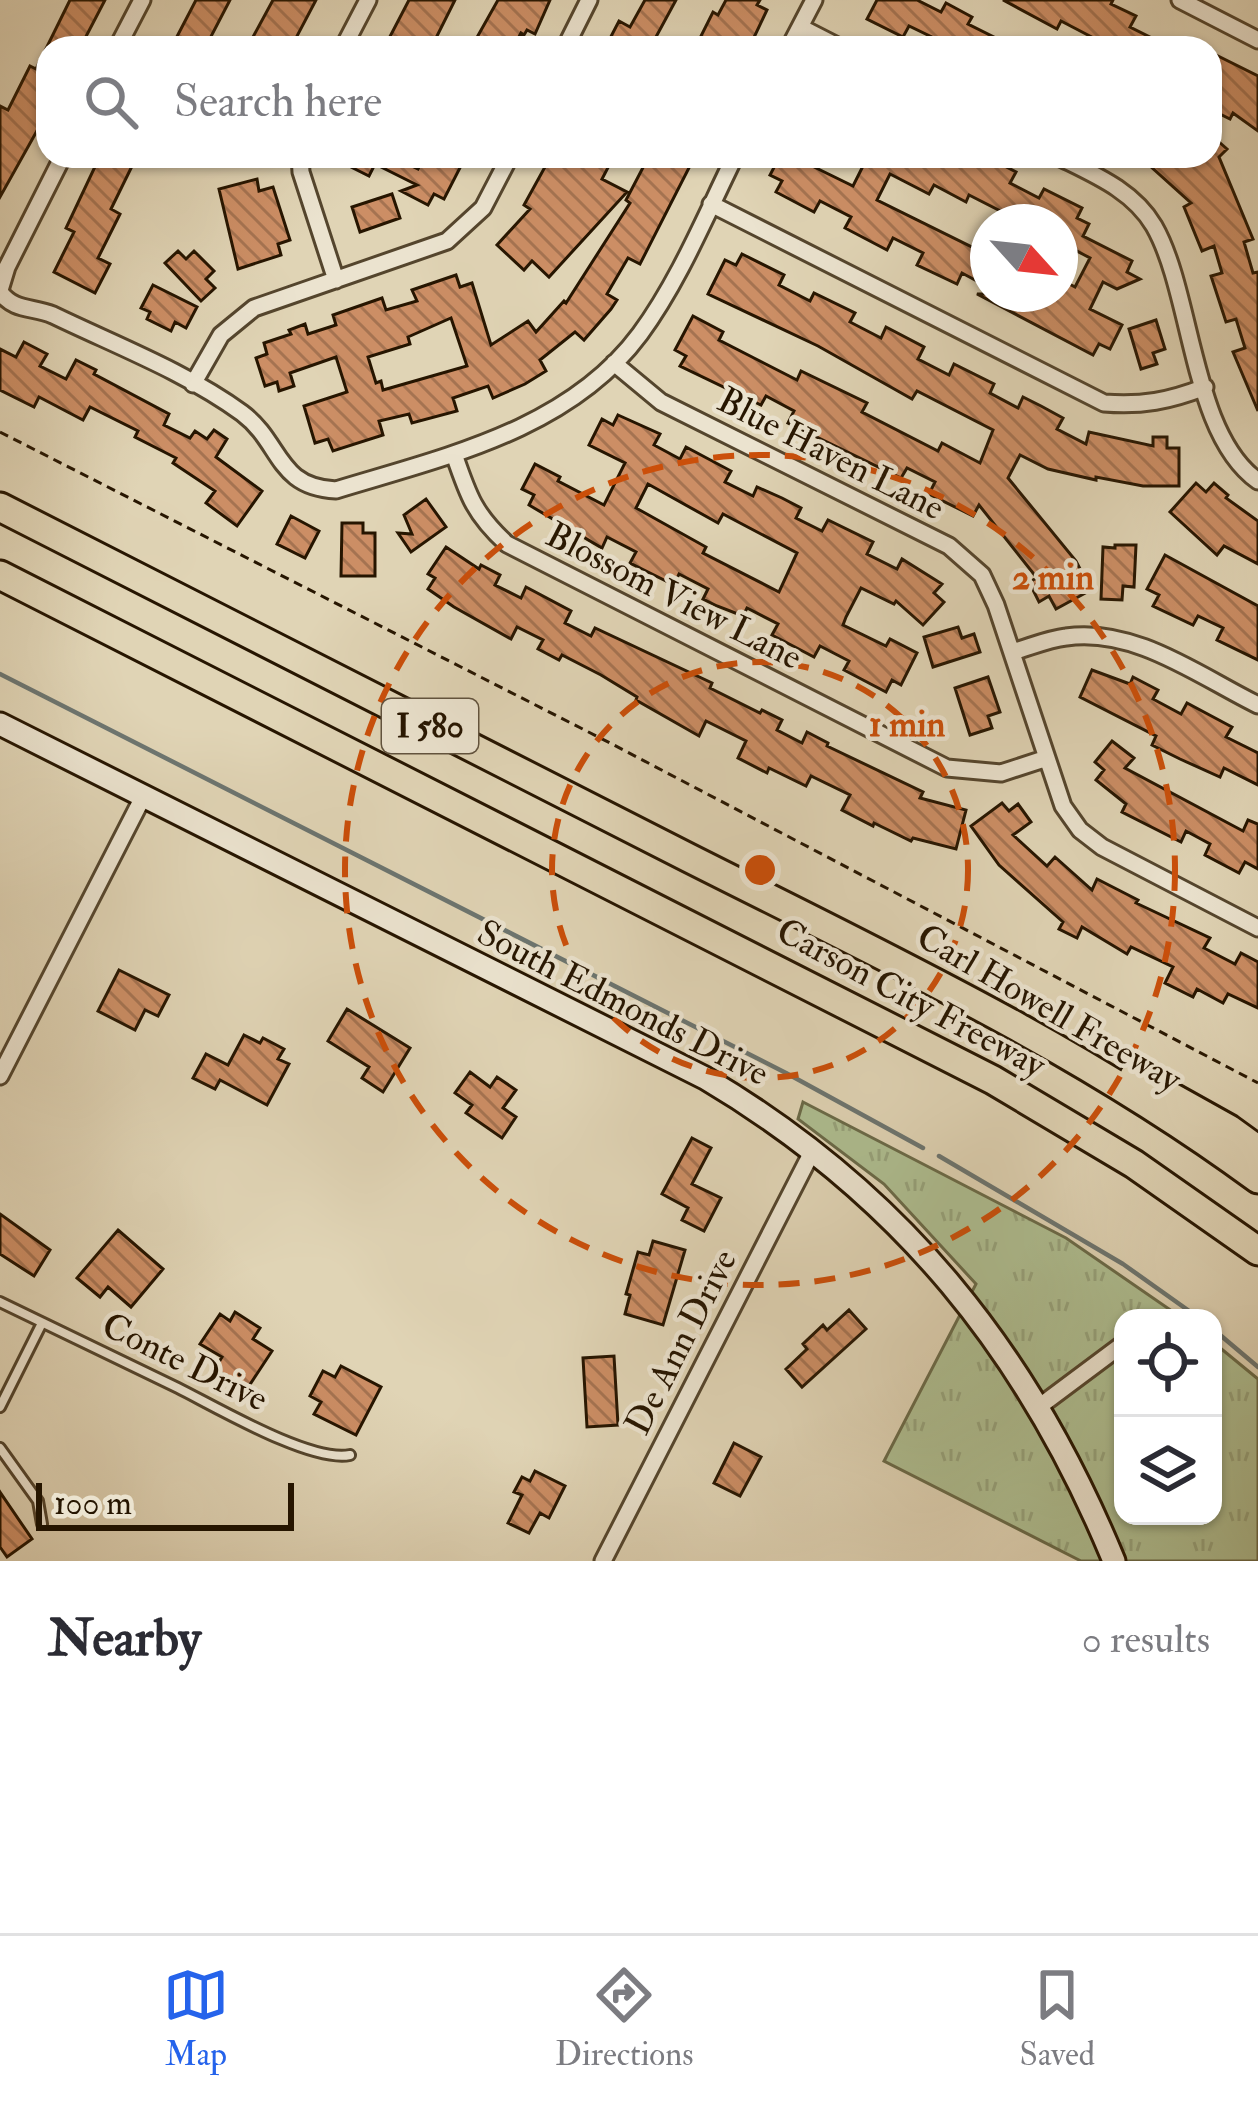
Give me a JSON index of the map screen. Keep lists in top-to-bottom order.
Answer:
{
  "streets": {
    "highway": ["I 580", "Carson City Freeway", "Carl Howell Freeway"],
    "street": [
      "Blue Haven Lane",
      "Blossom View Lane",
      "South Edmonds Drive",
      "De Ann Drive"
    ],
    "lane": ["Conte Drive"]
  },
  "crossings": [
    ["Blue Haven Lane", "Blossom View Lane"],
    ["Carson City Freeway", "Carl Howell Freeway"],
    ["South Edmonds Drive", "De Ann Drive"]
  ],
  "scale_bar": "100 m",
  "north": "bottom right",
  "page": {
    "search": "Search here",
    "scale": "100 m",
    "heading": ["Nearby", "0 results"],
    "nav": ["Map", "Directions", "Saved"]
  },
  "rings": ["2 min", "1 min"]
}
